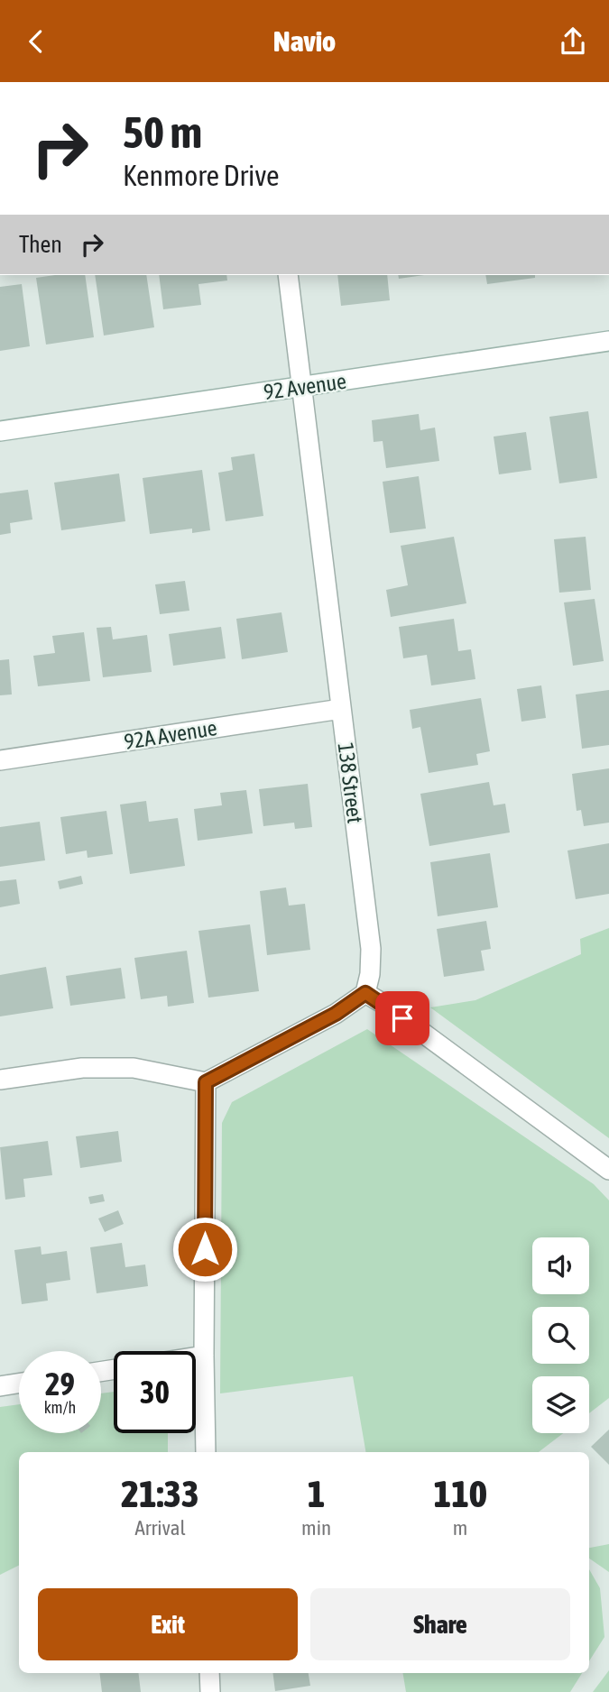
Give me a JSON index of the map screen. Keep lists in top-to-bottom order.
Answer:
{
  "streets": {
    "street": ["92 Avenue", "92A Avenue", "138 Street"]
  },
  "crossings": [
    ["92 Avenue", "138 Street"],
    ["92A Avenue", "138 Street"]
  ],
  "page": {
    "header": "Navio",
    "turn": ["50 m", "Kenmore Drive"],
    "then": "Then",
    "speed": "29 km/h",
    "limit": "30",
    "eta": [
      "21:33",
      "Arrival",
      "1",
      "min",
      "110",
      "m"
    ],
    "buttons": ["Exit", "Share"]
  }
}
